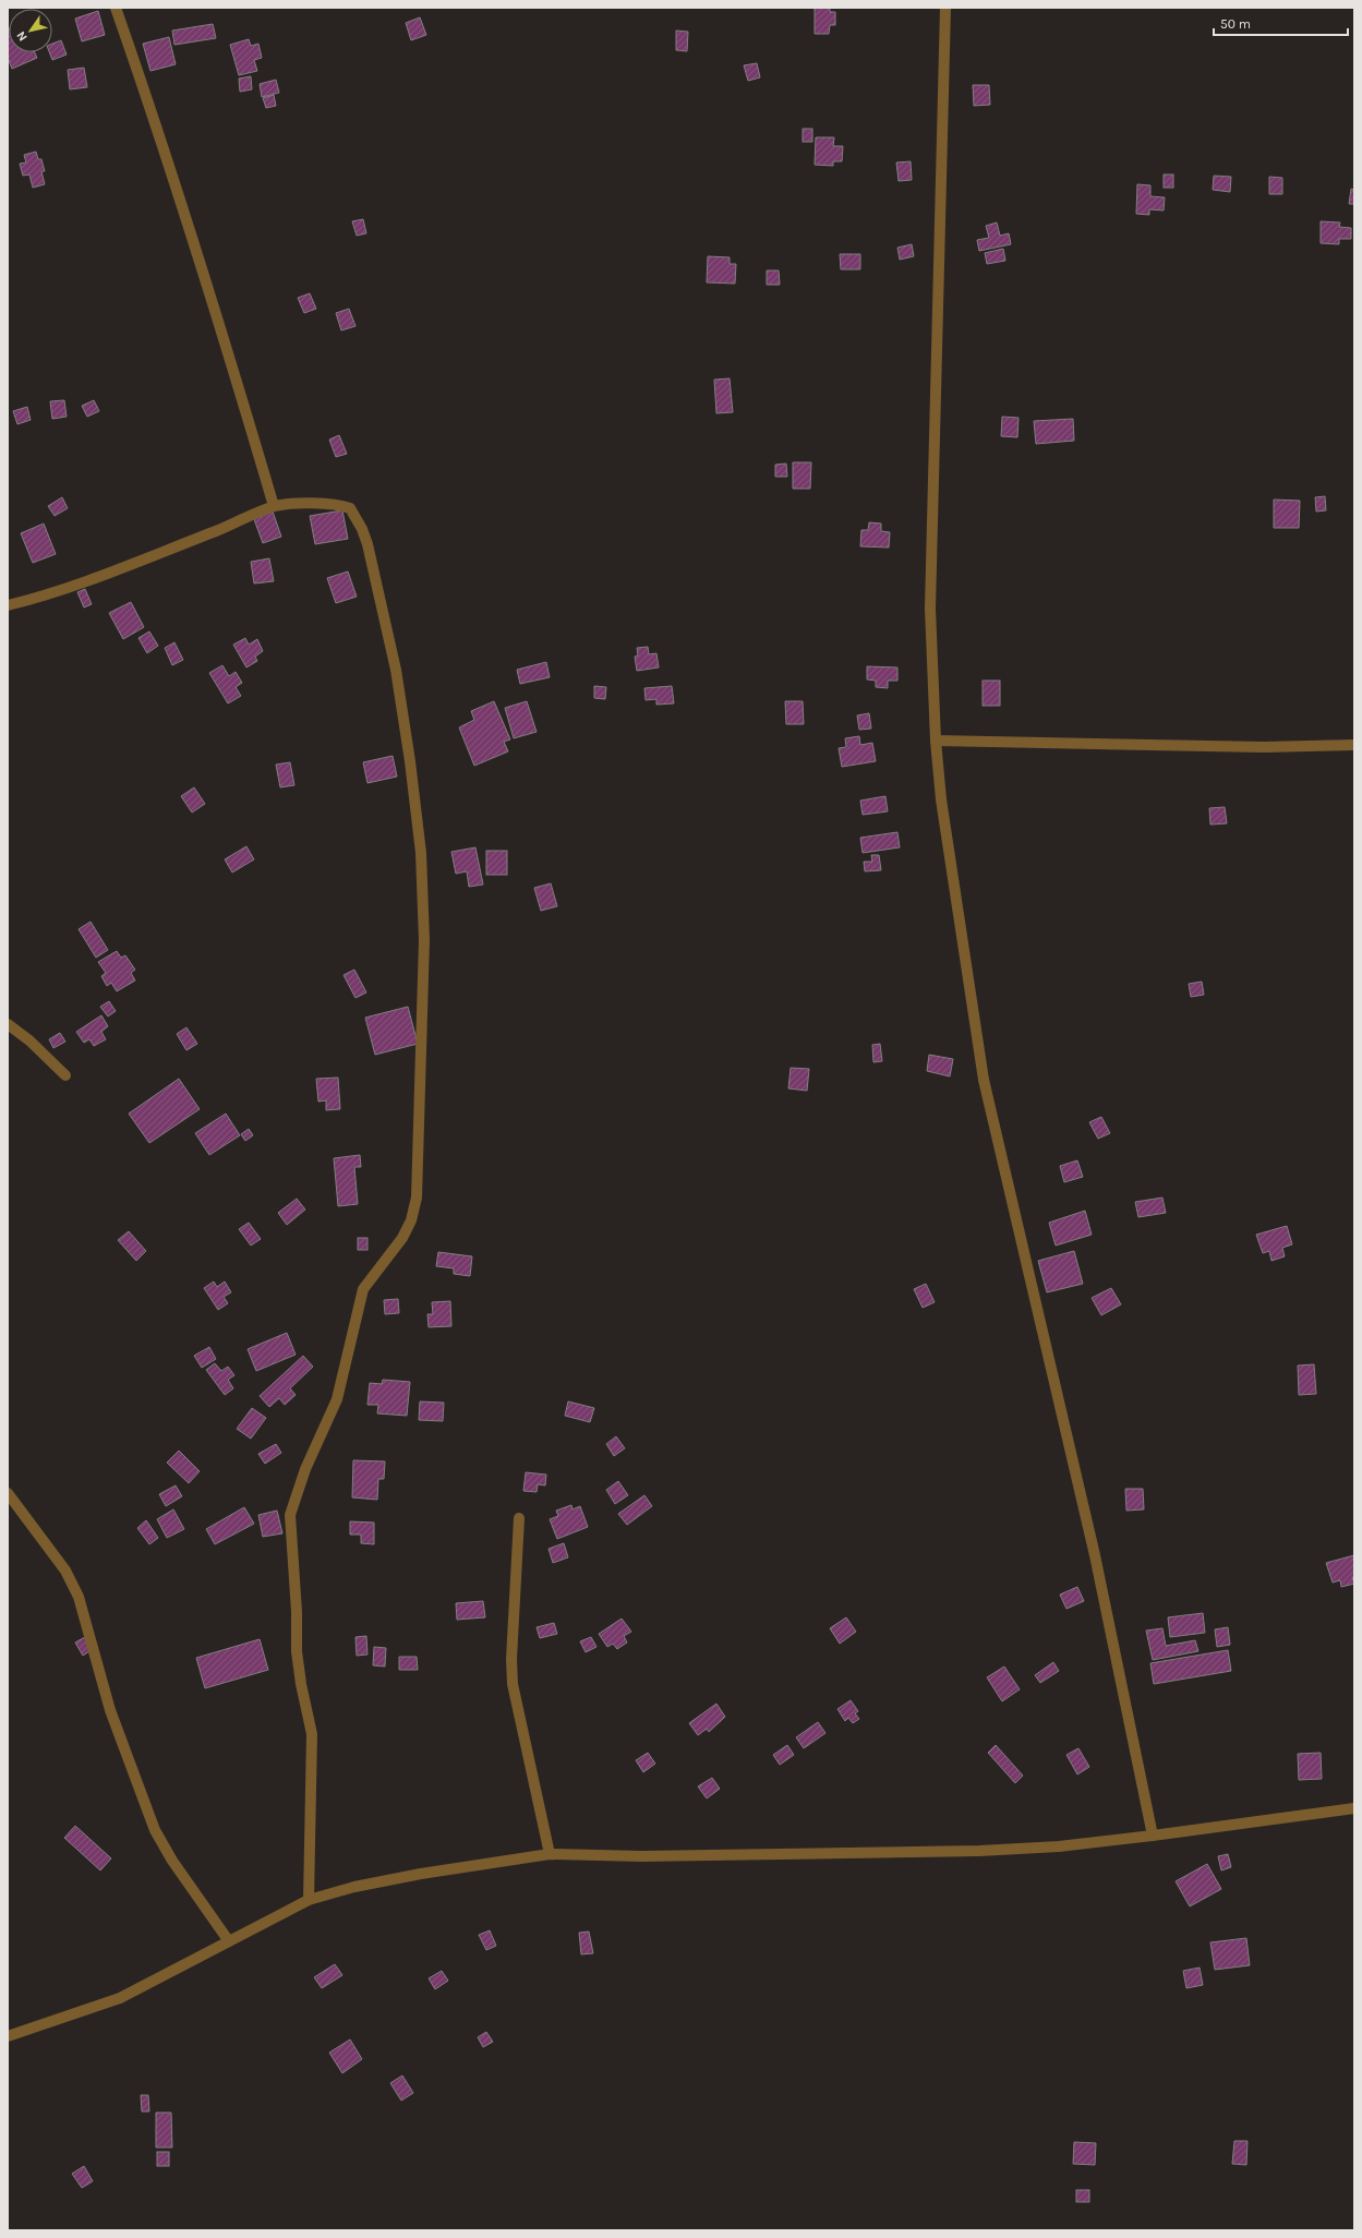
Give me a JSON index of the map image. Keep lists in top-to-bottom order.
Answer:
{
  "scale_bar": "50 m",
  "north": "bottom left"
}
